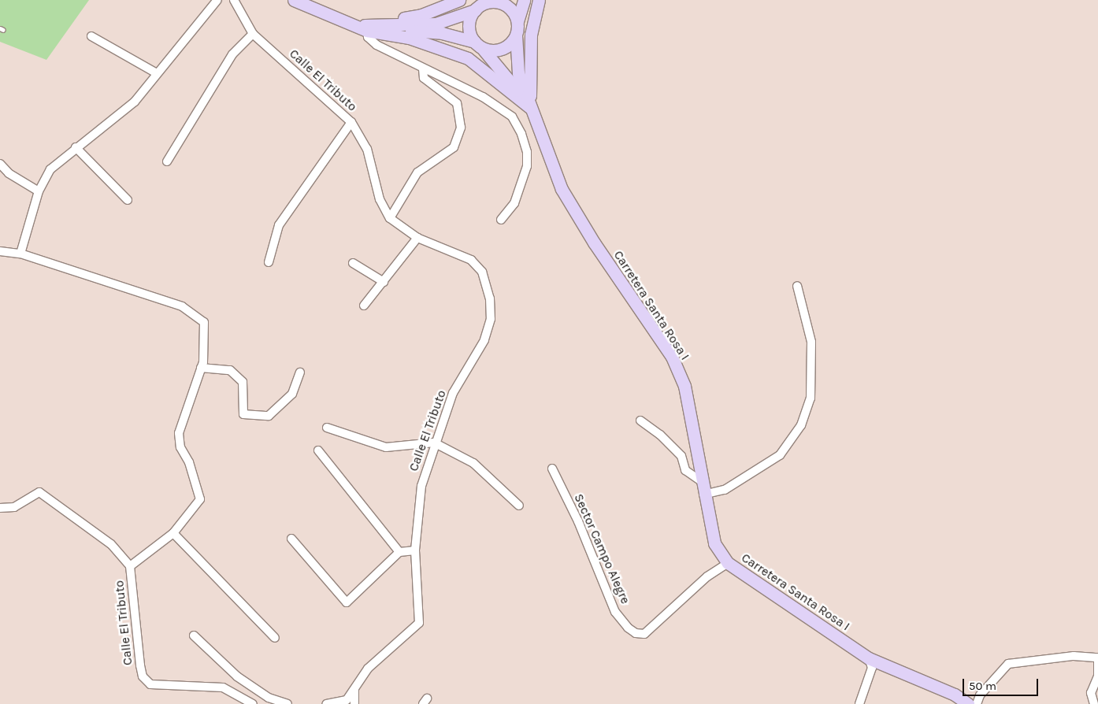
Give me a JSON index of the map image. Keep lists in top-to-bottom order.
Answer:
{
  "streets": {
    "street": ["Calle El Tributo", "Carretera Santa Rosa I", "Sector Campo Alegre"]
  },
  "crossings": [
    ["Carretera Santa Rosa I", "Sector Campo Alegre"]
  ],
  "scale_bar": "50 m"
}
